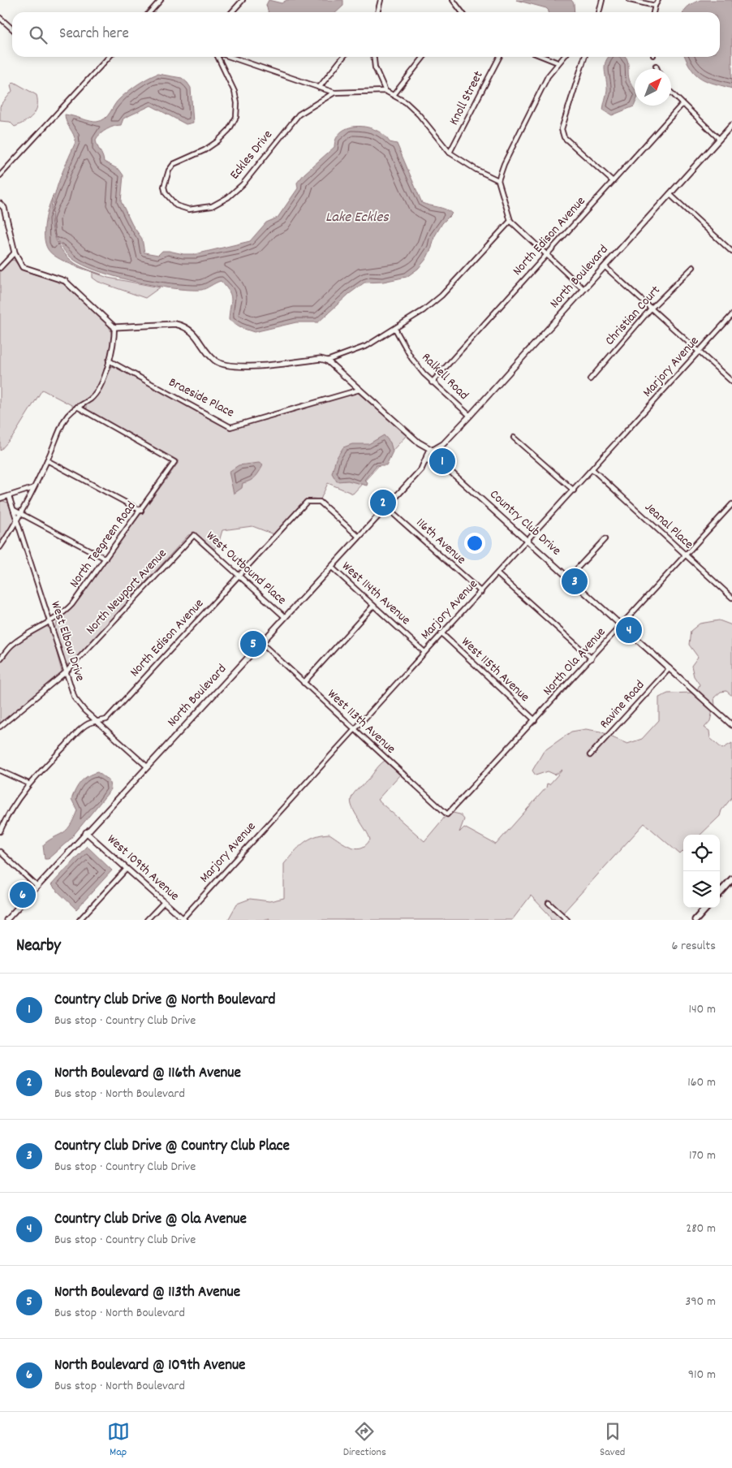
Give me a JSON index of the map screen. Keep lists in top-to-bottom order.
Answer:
{
  "streets": {
    "street": [
      "Knoll Street",
      "Eckles Drive",
      "North Edison Avenue",
      "North Boulevard",
      "Christian Court",
      "Marjory Avenue",
      "Ralkell Road",
      "Braeside Place",
      "Country Club Drive",
      "Jeanal Place",
      "116th Avenue",
      "North Teegreen Road",
      "West Outbound Place",
      "North Newport Avenue",
      "West 114th Avenue",
      "West Elbow Drive",
      "North Ola Avenue",
      "West 115th Avenue",
      "Ravine Road",
      "West 113th Avenue",
      "West 109th Avenue"
    ]
  },
  "crossings": [
    ["Knoll Street", "Eckles Drive"],
    ["North Edison Avenue", "North Boulevard"],
    ["North Edison Avenue", "Ralkell Road"],
    ["North Edison Avenue", "West Outbound Place"],
    ["North Edison Avenue", "West Elbow Drive"],
    ["North Boulevard", "Ralkell Road"],
    ["North Boulevard", "Country Club Drive"],
    ["North Boulevard", "116th Avenue"],
    ["North Boulevard", "West Outbound Place"],
    ["North Boulevard", "West 114th Avenue"],
    ["North Boulevard", "West Elbow Drive"],
    ["North Boulevard", "West 113th Avenue"],
    ["North Boulevard", "West 109th Avenue"],
    ["Marjory Avenue", "Country Club Drive"],
    ["Marjory Avenue", "Jeanal Place"],
    ["Marjory Avenue", "116th Avenue"],
    ["Marjory Avenue", "West 114th Avenue"],
    ["Marjory Avenue", "West 115th Avenue"],
    ["Marjory Avenue", "West 113th Avenue"],
    ["Marjory Avenue", "West 109th Avenue"],
    ["Country Club Drive", "North Ola Avenue"],
    ["Country Club Drive", "Ravine Road"],
    ["Jeanal Place", "North Ola Avenue"],
    ["North Teegreen Road", "West Elbow Drive"],
    ["West Outbound Place", "North Newport Avenue"],
    ["North Newport Avenue", "West Elbow Drive"],
    ["North Ola Avenue", "West 115th Avenue"],
    ["North Ola Avenue", "West 113th Avenue"]
  ],
  "water": ["Lake Eckles"],
  "north": "top right",
  "page": {
    "search": "Search here",
    "pins": [
      "1",
      "2",
      "3",
      "4",
      "5",
      "6"
    ],
    "heading": ["Nearby", "6 results"],
    "list": [
      {
        "mark": "1",
        "name": "Country Club Drive @ North Boulevard",
        "note": "Bus stop · Country Club Drive",
        "value": "140 m"
      },
      {
        "mark": "2",
        "name": "North Boulevard @ 116th Avenue",
        "note": "Bus stop · North Boulevard",
        "value": "160 m"
      },
      {
        "mark": "3",
        "name": "Country Club Drive @ Country Club Place",
        "note": "Bus stop · Country Club Drive",
        "value": "170 m"
      },
      {
        "mark": "4",
        "name": "Country Club Drive @ Ola Avenue",
        "note": "Bus stop · Country Club Drive",
        "value": "280 m"
      },
      {
        "mark": "5",
        "name": "North Boulevard @ 113th Avenue",
        "note": "Bus stop · North Boulevard",
        "value": "390 m"
      },
      {
        "mark": "6",
        "name": "North Boulevard @ 109th Avenue",
        "note": "Bus stop · North Boulevard",
        "value": "910 m"
      }
    ],
    "nav": ["Map", "Directions", "Saved"]
  }
}
